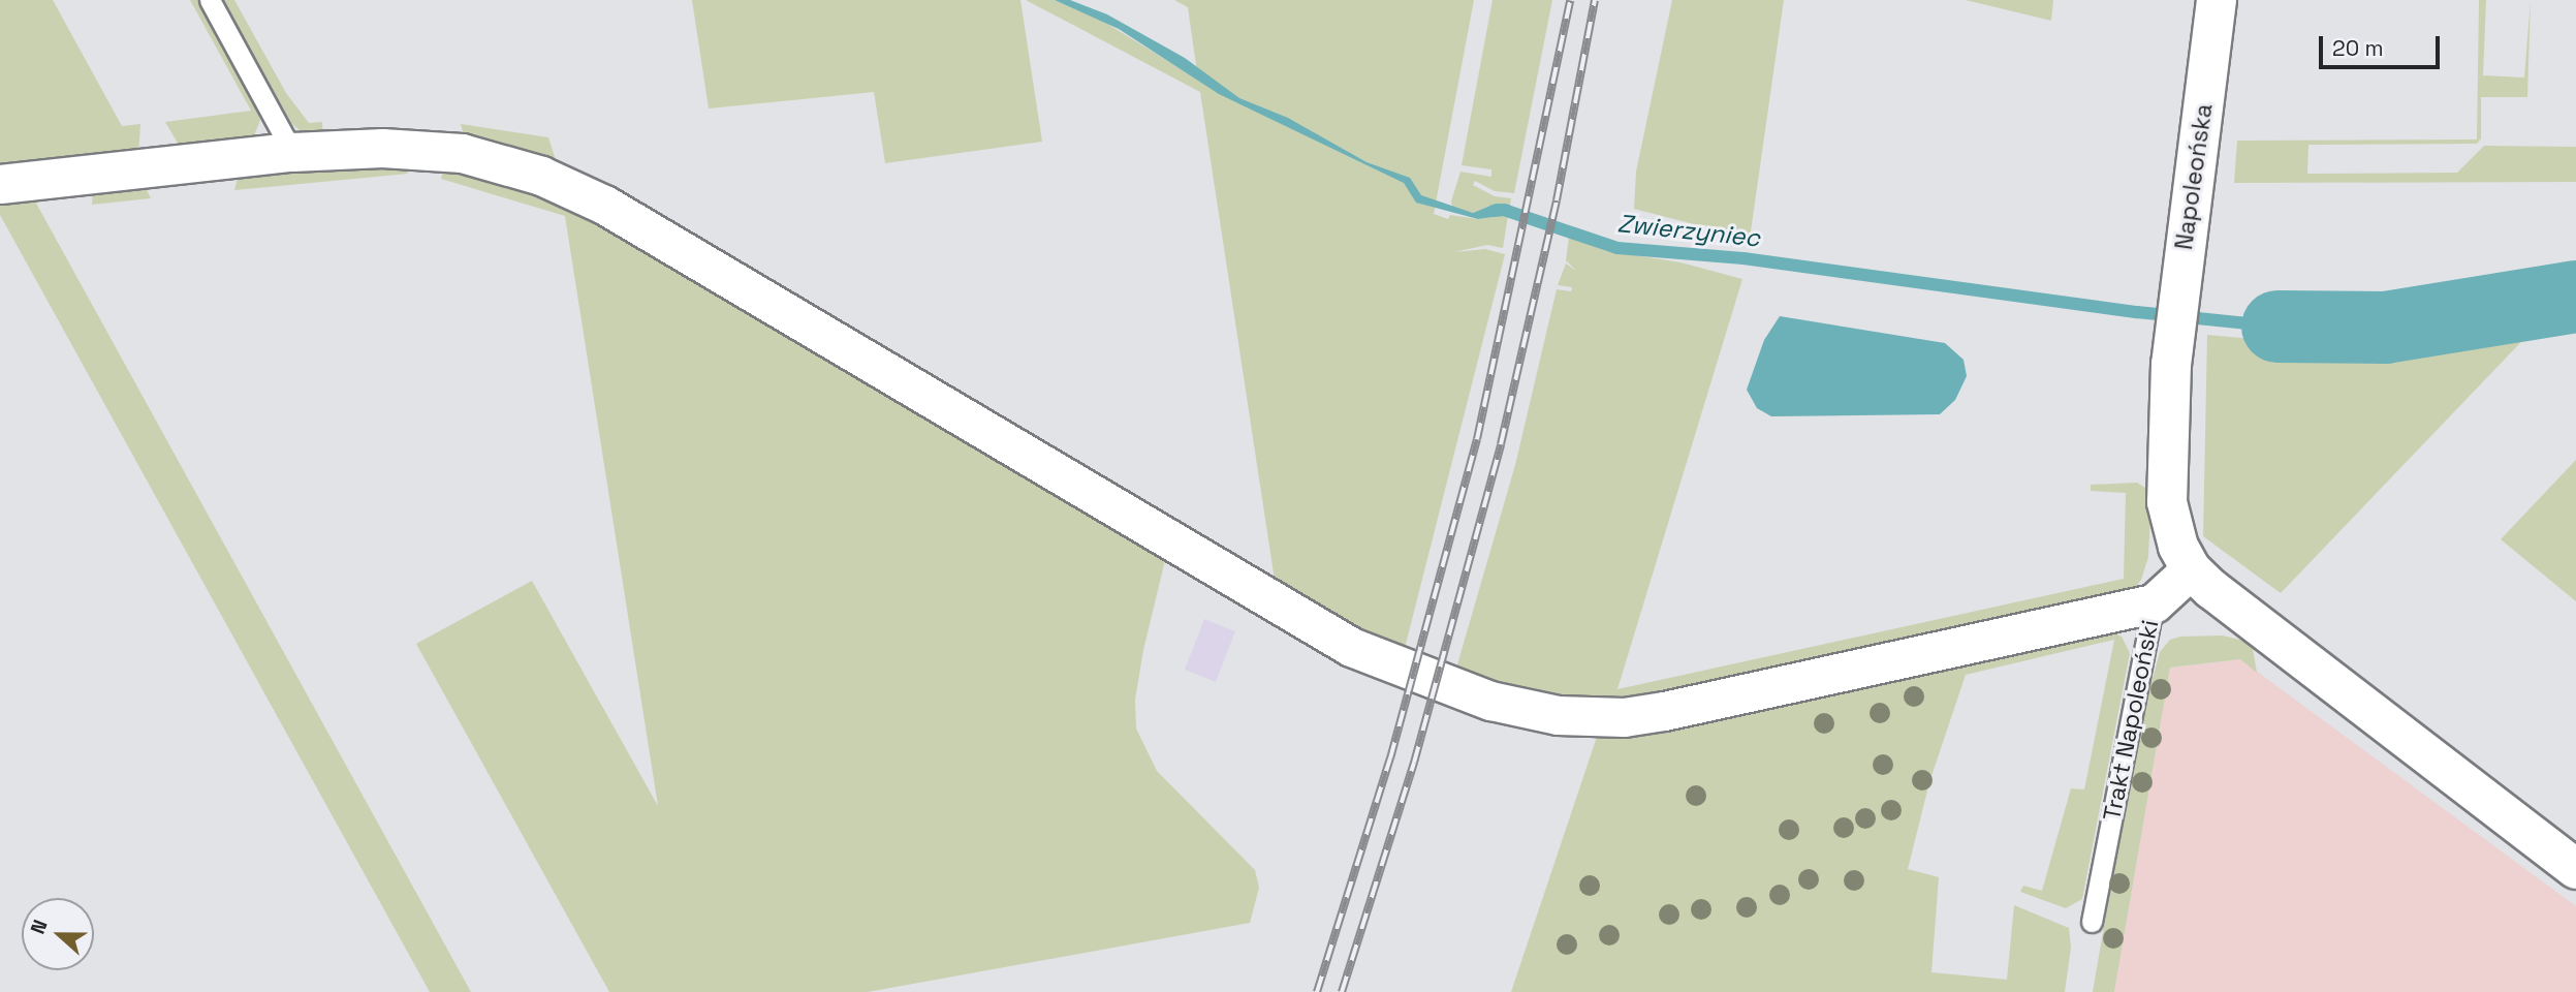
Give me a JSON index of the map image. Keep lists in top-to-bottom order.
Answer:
{
  "streets": {
    "street": ["Napoleońska", "Trakt Napoleoński"]
  },
  "crossings": [
    ["Napoleońska", "Trakt Napoleoński"]
  ],
  "water": ["Zwierzyniec"],
  "scale_bar": "20 m",
  "north": "left"
}
